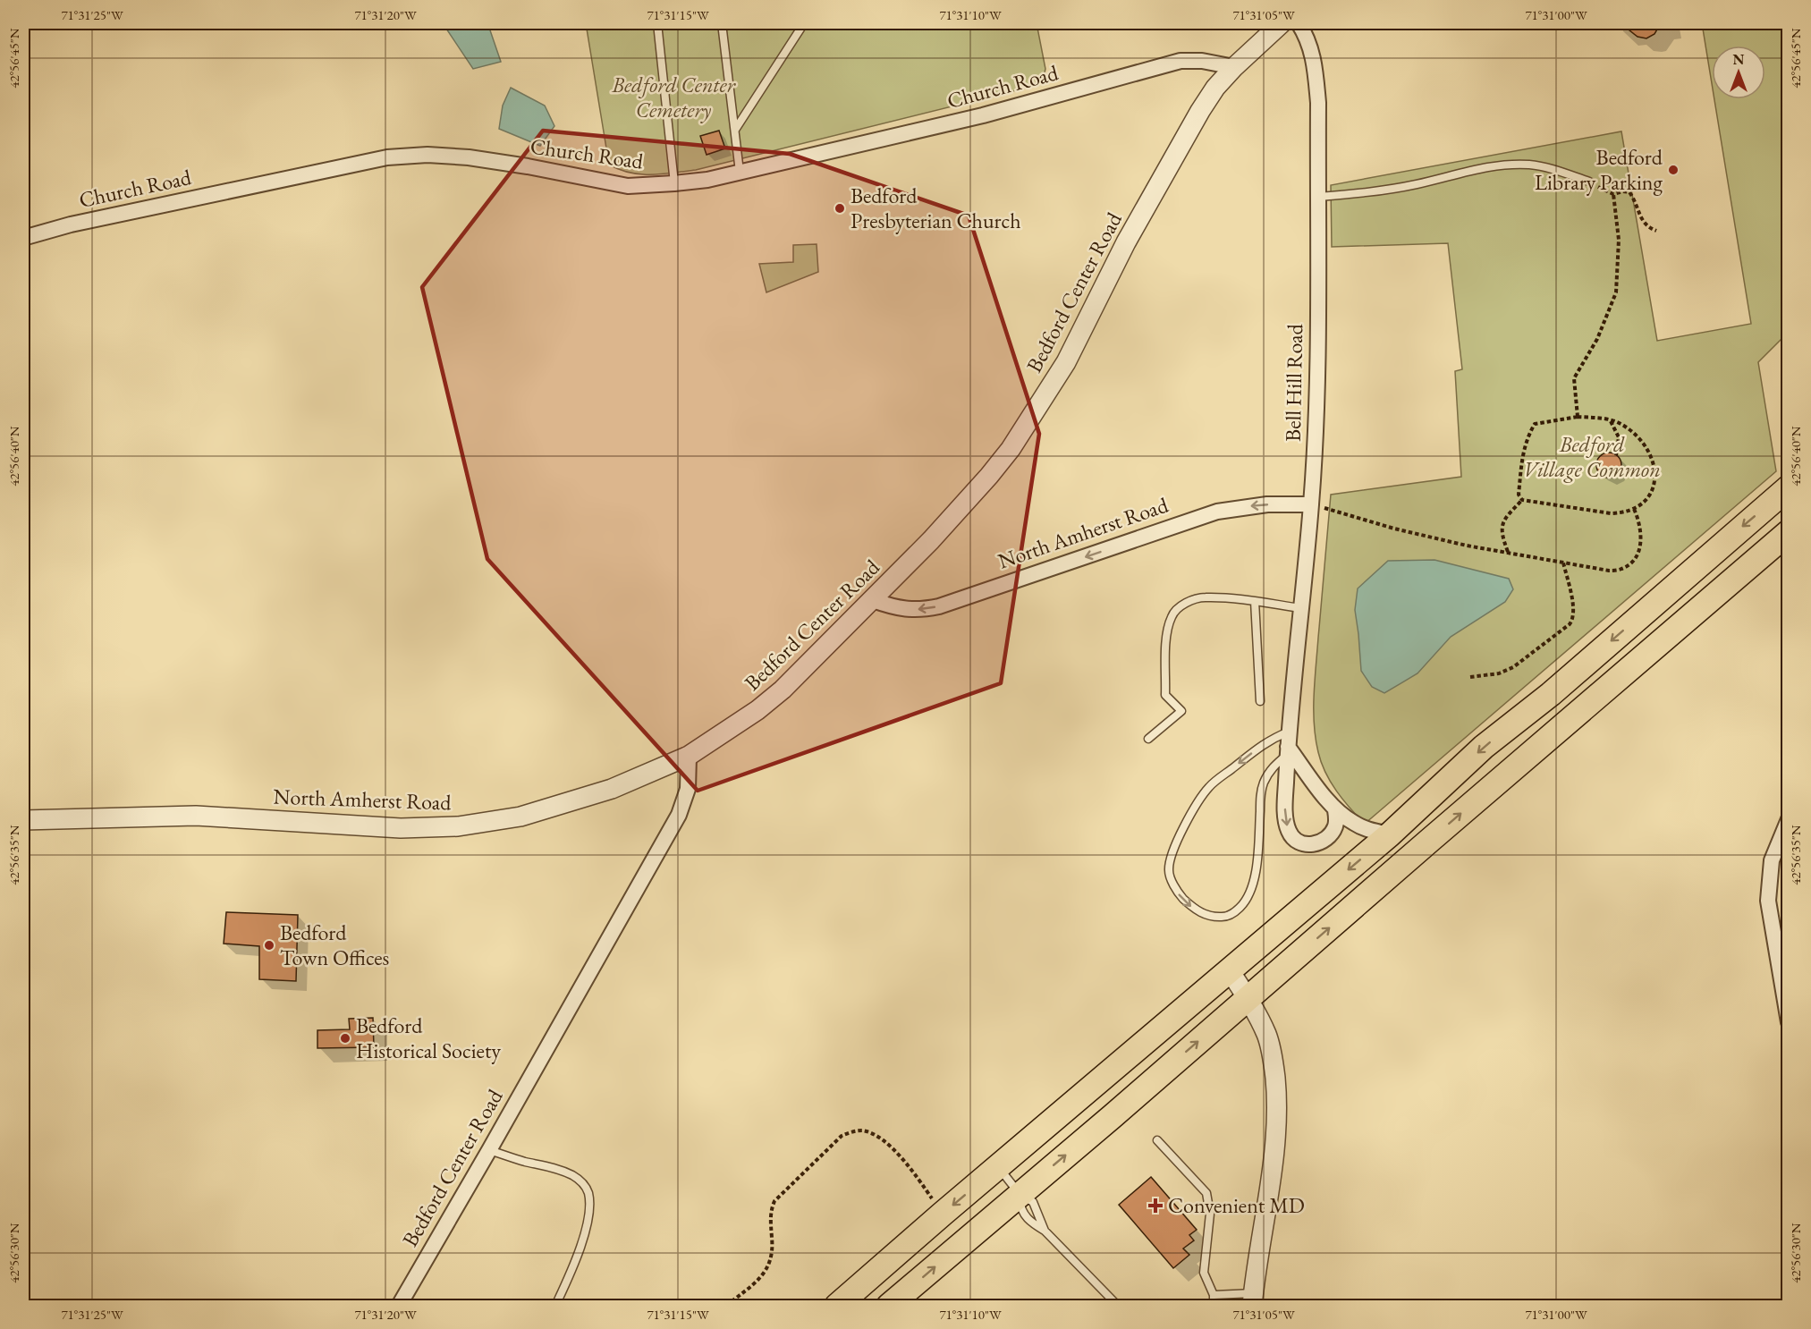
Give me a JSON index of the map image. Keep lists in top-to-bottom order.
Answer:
{
  "streets": {
    "street": [
      "Church Road",
      "Bedford Center Road",
      "Bell Hill Road",
      "North Amherst Road"
    ]
  },
  "crossings": [
    ["Church Road", "Bedford Center Road"],
    ["Bedford Center Road", "North Amherst Road"],
    ["Bell Hill Road", "North Amherst Road"]
  ],
  "one_way": ["North Amherst Road"],
  "parks": ["Bedford Center Cemetery", "Bedford Village Common"],
  "places": {
    "other": [
      "Bedford Library Parking",
      "Bedford Presbyterian Church",
      "Bedford Town Offices",
      "Bedford Historical Society"
    ],
    "health": ["Convenient MD"]
  },
  "north": "top",
  "coordinates": [
    "71°31'25\"W",
    "71°31'20\"W",
    "71°31'15\"W",
    "71°31'10\"W",
    "71°31'05\"W",
    "71°31'00\"W",
    "42°56'45\"N",
    "42°56'40\"N",
    "42°56'35\"N",
    "42°56'30\"N"
  ]
}
